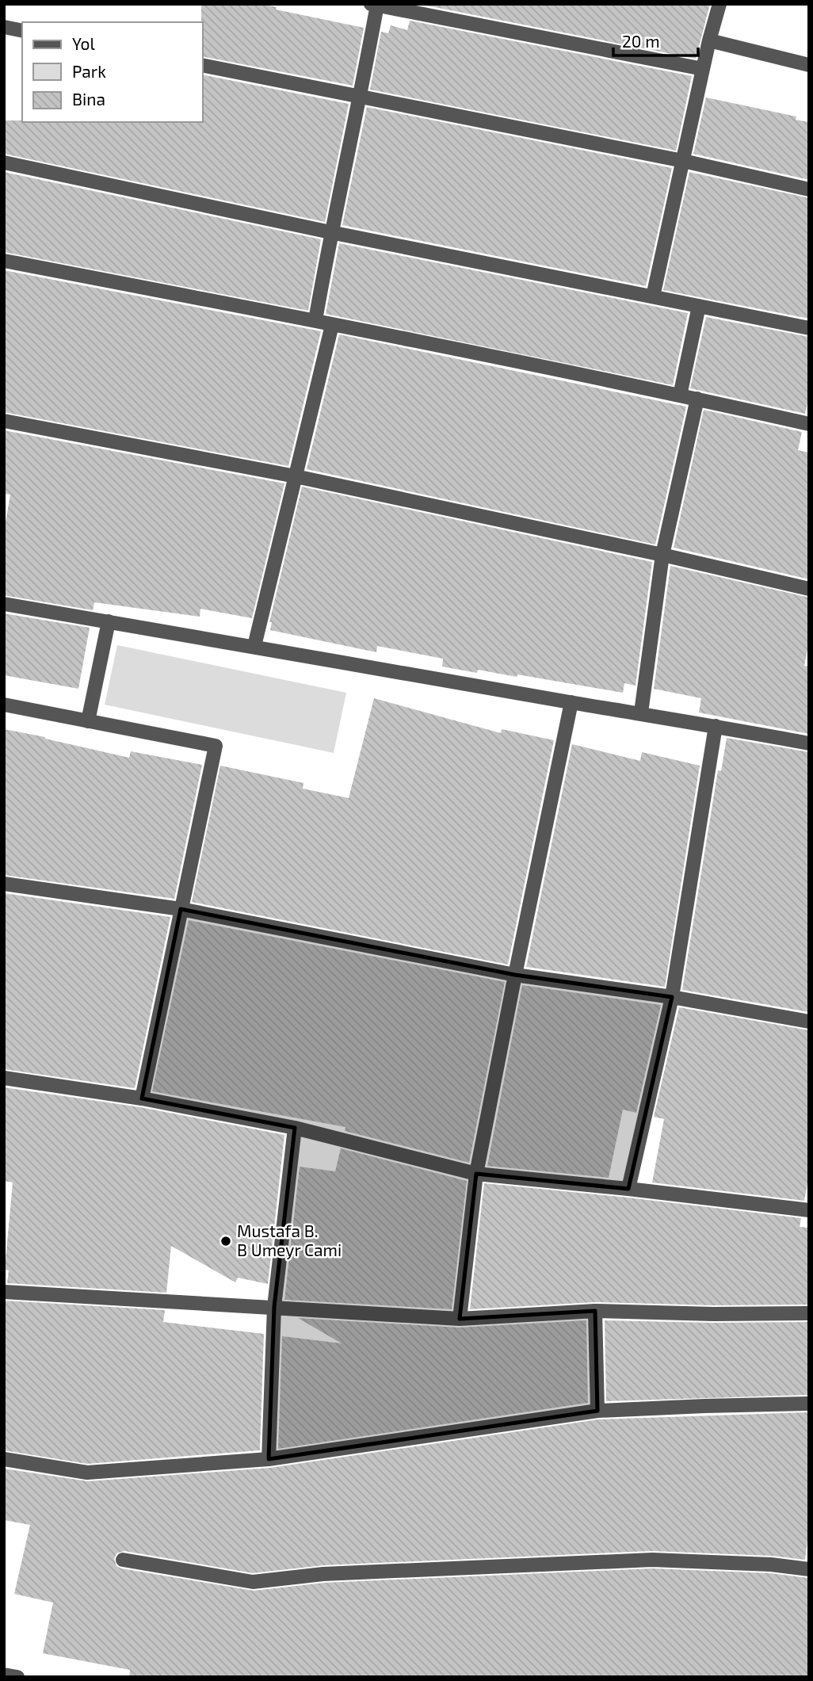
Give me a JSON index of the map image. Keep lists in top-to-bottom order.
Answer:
{
  "places": ["Mustafa B. B Umeyr Cami"],
  "legend": ["Yol", "Park", "Bina"],
  "scale_bar": "20 m"
}
